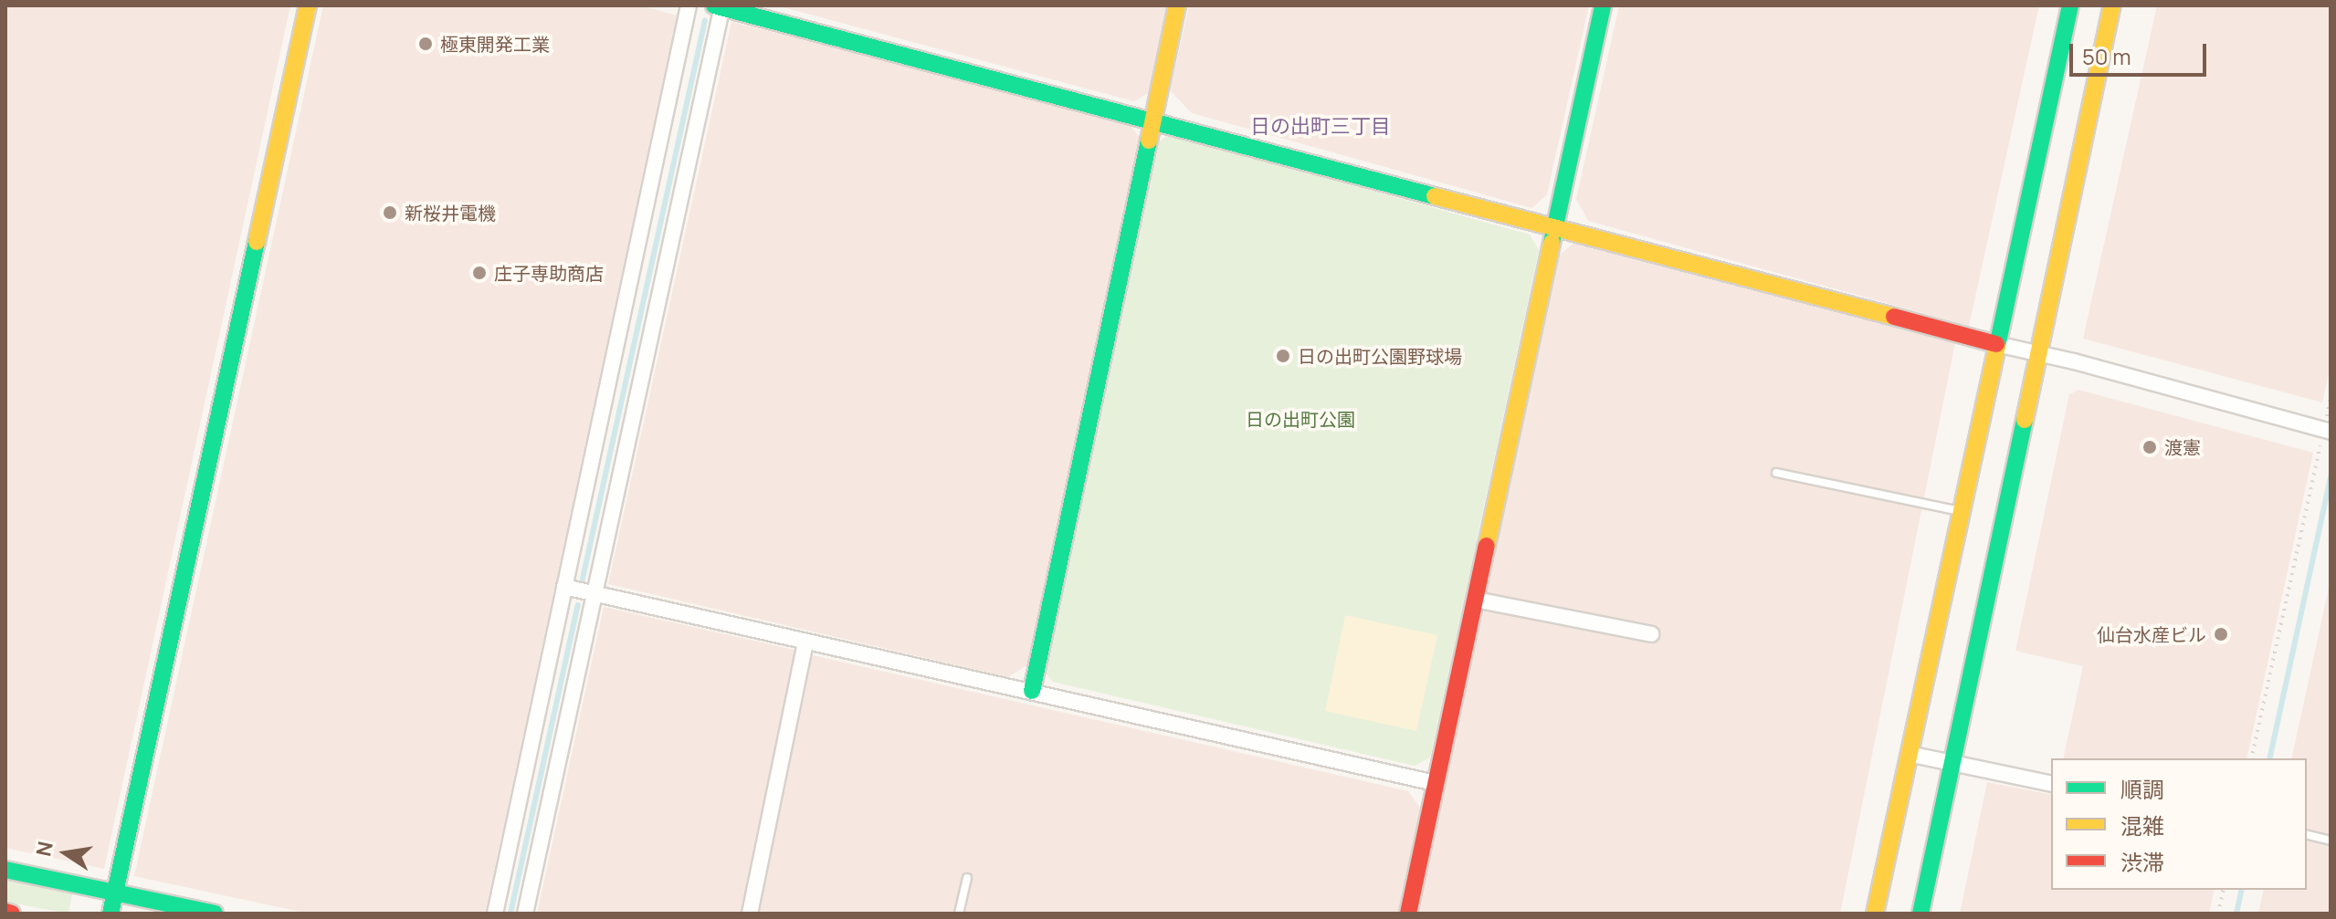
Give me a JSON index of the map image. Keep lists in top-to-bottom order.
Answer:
{
  "districts": ["日の出町三丁目"],
  "parks": ["日の出町公園"],
  "places": [
    "極東開発工業",
    "新桜井電機",
    "庄子専助商店",
    "日の出町公園野球場",
    "渡憲",
    "仙台水産ビル"
  ],
  "legend": ["順調", "混雑", "渋滞"],
  "scale_bar": "50 m",
  "north": "left"
}
